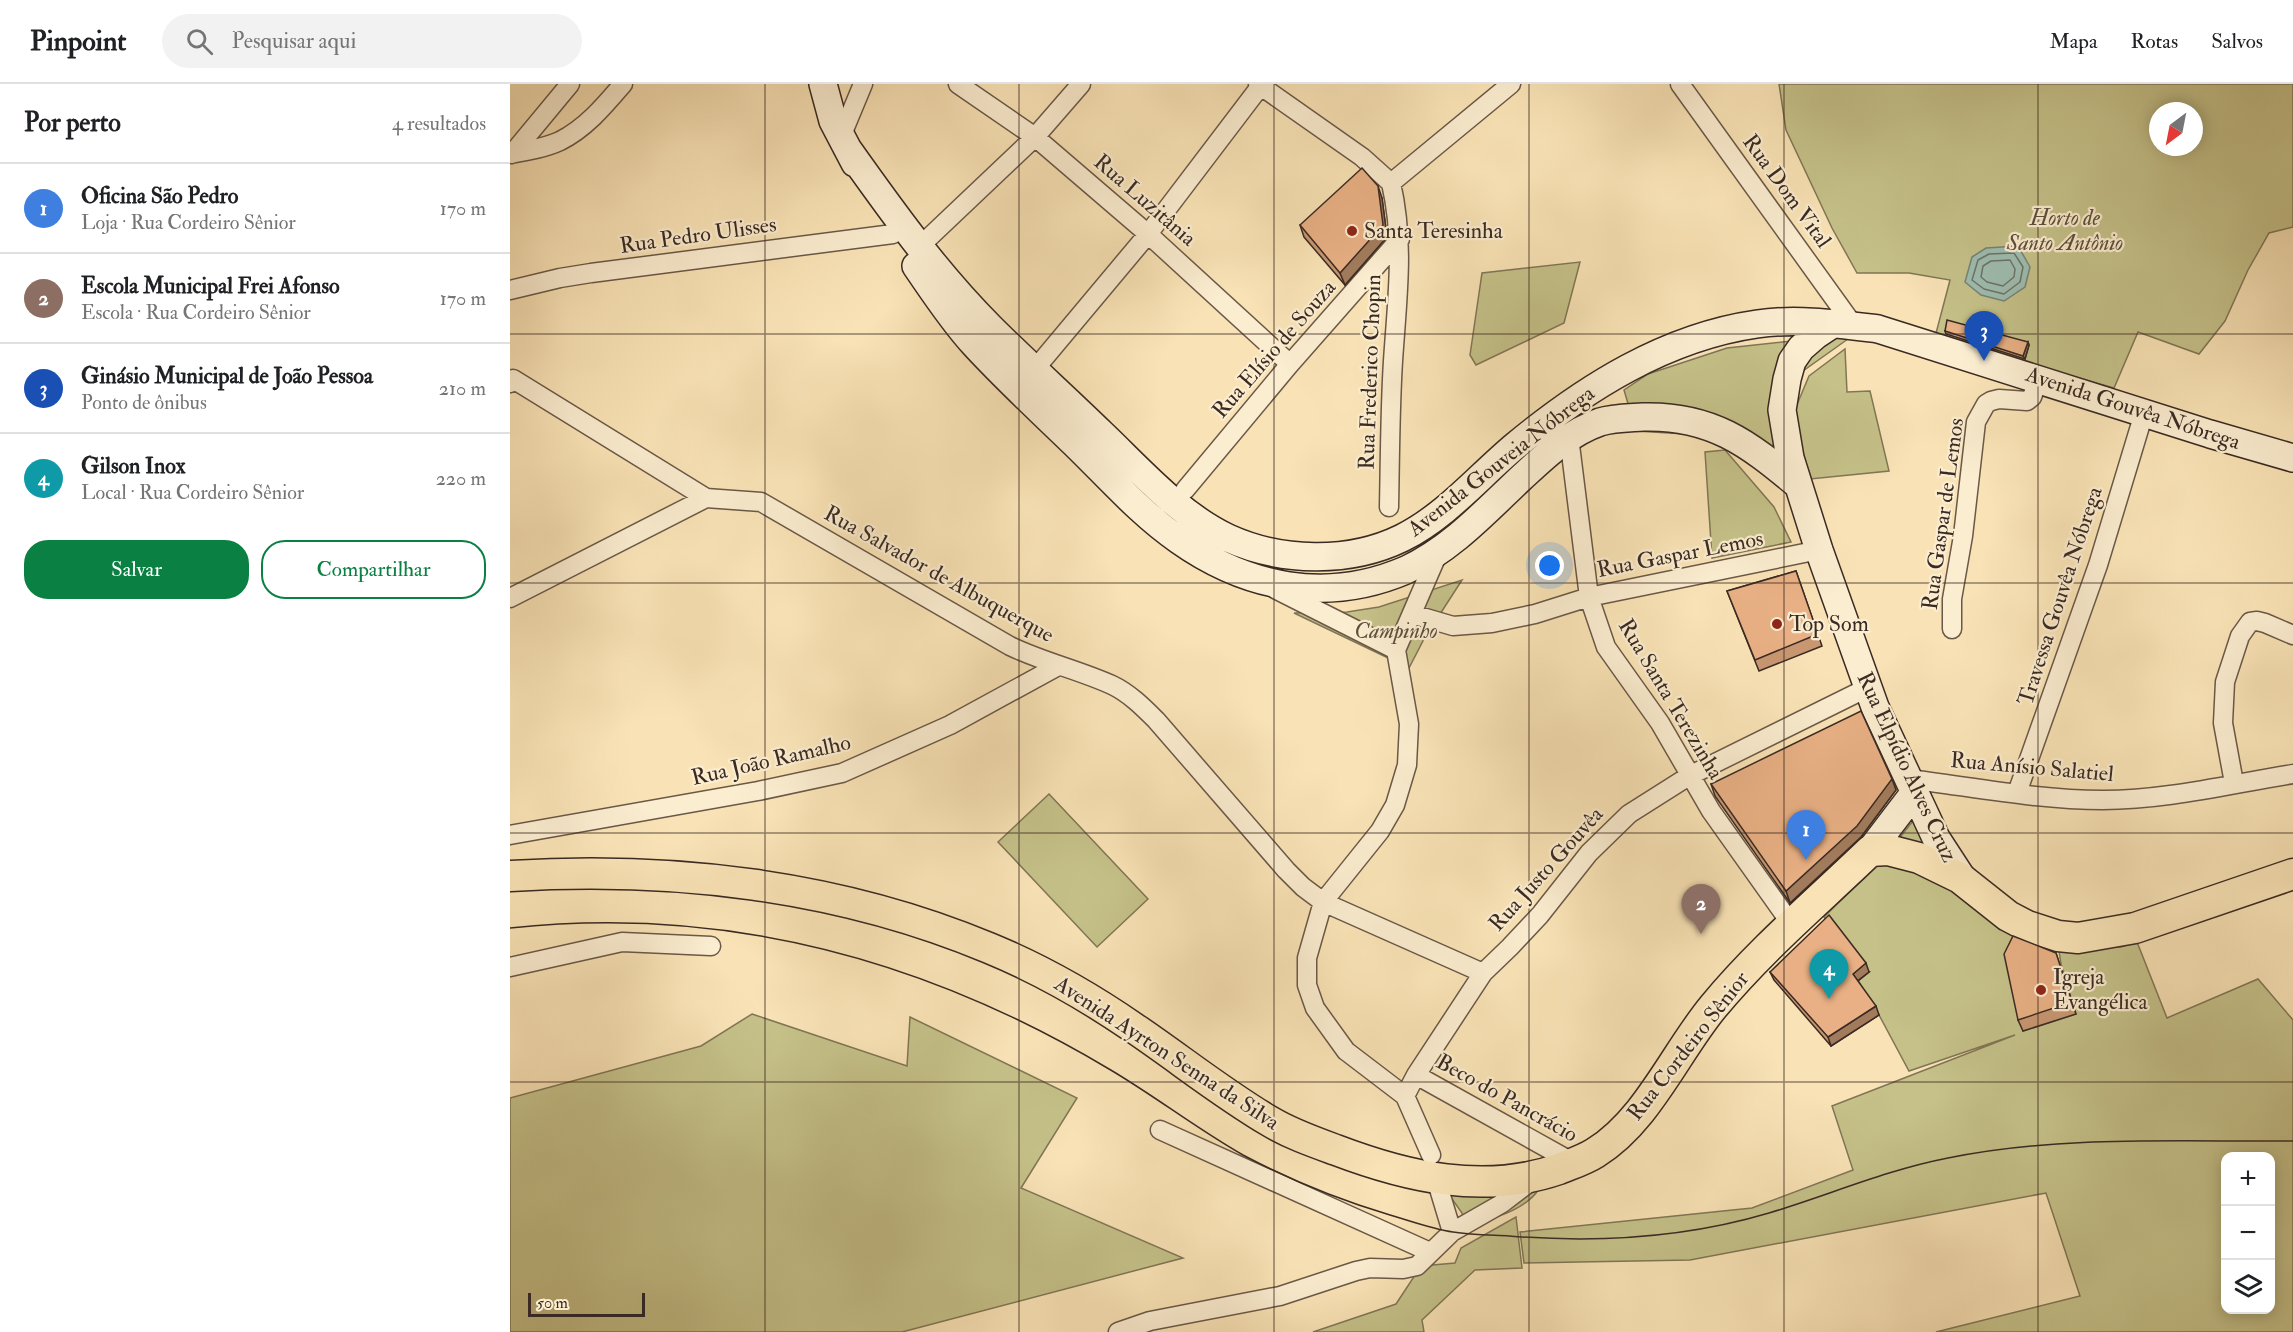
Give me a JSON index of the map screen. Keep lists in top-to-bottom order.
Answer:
{
  "streets": {
    "main road": ["Rua Elpídio Alves Cruz", "Rua Cordeiro Sênior", "Avenida Ayrton Senna da Silva"],
    "street": [
      "Rua Dom Vital",
      "Rua Luzitânia",
      "Rua Pedro Ulisses",
      "Rua Elísio de Souza",
      "Rua Frederico Chopin",
      "Avenida Gouvêa Nóbrega",
      "Avenida Gouveia Nóbrega",
      "Rua Gaspar de Lemos",
      "Rua Gaspar Lemos",
      "Rua Salvador de Albuquerque",
      "Travessa Gouvêa Nóbrega",
      "Rua Santa Terezinha",
      "Rua João Ramalho",
      "Rua Anísio Salatiel",
      "Rua Justo Gouvêa",
      "Beco do Pancrácio"
    ]
  },
  "crossings": [
    ["Rua Dom Vital", "Avenida Gouvêa Nóbrega"],
    ["Rua Dom Vital", "Avenida Gouveia Nóbrega"],
    ["Rua Luzitânia", "Rua Elísio de Souza"],
    ["Rua Pedro Ulisses", "Avenida Gouveia Nóbrega"],
    ["Rua Elísio de Souza", "Rua Frederico Chopin"],
    ["Avenida Gouvêa Nóbrega", "Avenida Gouveia Nóbrega"],
    ["Avenida Gouvêa Nóbrega", "Rua Gaspar de Lemos"],
    ["Avenida Gouvêa Nóbrega", "Travessa Gouvêa Nóbrega"],
    ["Avenida Gouveia Nóbrega", "Rua Santa Terezinha"],
    ["Avenida Gouveia Nóbrega", "Rua Elpídio Alves Cruz"],
    ["Rua Gaspar Lemos", "Rua Santa Terezinha"],
    ["Rua Gaspar Lemos", "Rua Elpídio Alves Cruz"],
    ["Rua Salvador de Albuquerque", "Rua João Ramalho"],
    ["Rua Salvador de Albuquerque", "Rua Justo Gouvêa"],
    ["Travessa Gouvêa Nóbrega", "Rua Anísio Salatiel"],
    ["Rua Santa Terezinha", "Rua Justo Gouvêa"],
    ["Rua Santa Terezinha", "Rua Cordeiro Sênior"],
    ["Rua Elpídio Alves Cruz", "Rua Anísio Salatiel"],
    ["Rua Elpídio Alves Cruz", "Rua Justo Gouvêa"],
    ["Rua Elpídio Alves Cruz", "Rua Cordeiro Sênior"],
    ["Rua Anísio Salatiel", "Rua Cordeiro Sênior"],
    ["Rua Justo Gouvêa", "Beco do Pancrácio"],
    ["Rua Cordeiro Sênior", "Avenida Ayrton Senna da Silva"],
    ["Rua Cordeiro Sênior", "Beco do Pancrácio"]
  ],
  "parks": ["Horto de Santo Antônio", "Campinho"],
  "places": ["Santa Teresinha", "Top Som", "Igreja Evangélica"],
  "scale_bar": "50 m",
  "north": "bottom left",
  "page": {
    "header": "Pinpoint",
    "search": "Pesquisar aqui",
    "nav": ["Mapa", "Rotas", "Salvos"],
    "heading": ["Por perto", "4 resultados"],
    "list": [
      {
        "mark": "1",
        "name": "Oficina São Pedro",
        "note": "Loja · Rua Cordeiro Sênior",
        "value": "170 m"
      },
      {
        "mark": "2",
        "name": "Escola Municipal Frei Afonso",
        "note": "Escola · Rua Cordeiro Sênior",
        "value": "170 m"
      },
      {
        "mark": "3",
        "name": "Ginásio Municipal de João Pessoa",
        "note": "Ponto de ônibus",
        "value": "210 m"
      },
      {
        "mark": "4",
        "name": "Gilson Inox",
        "note": "Local · Rua Cordeiro Sênior",
        "value": "220 m"
      }
    ],
    "pins": [
      "3",
      "1",
      "2",
      "4"
    ],
    "buttons": ["Salvar", "Compartilhar"],
    "map_buttons": ["+", "−"],
    "scale": "50 m"
  }
}
